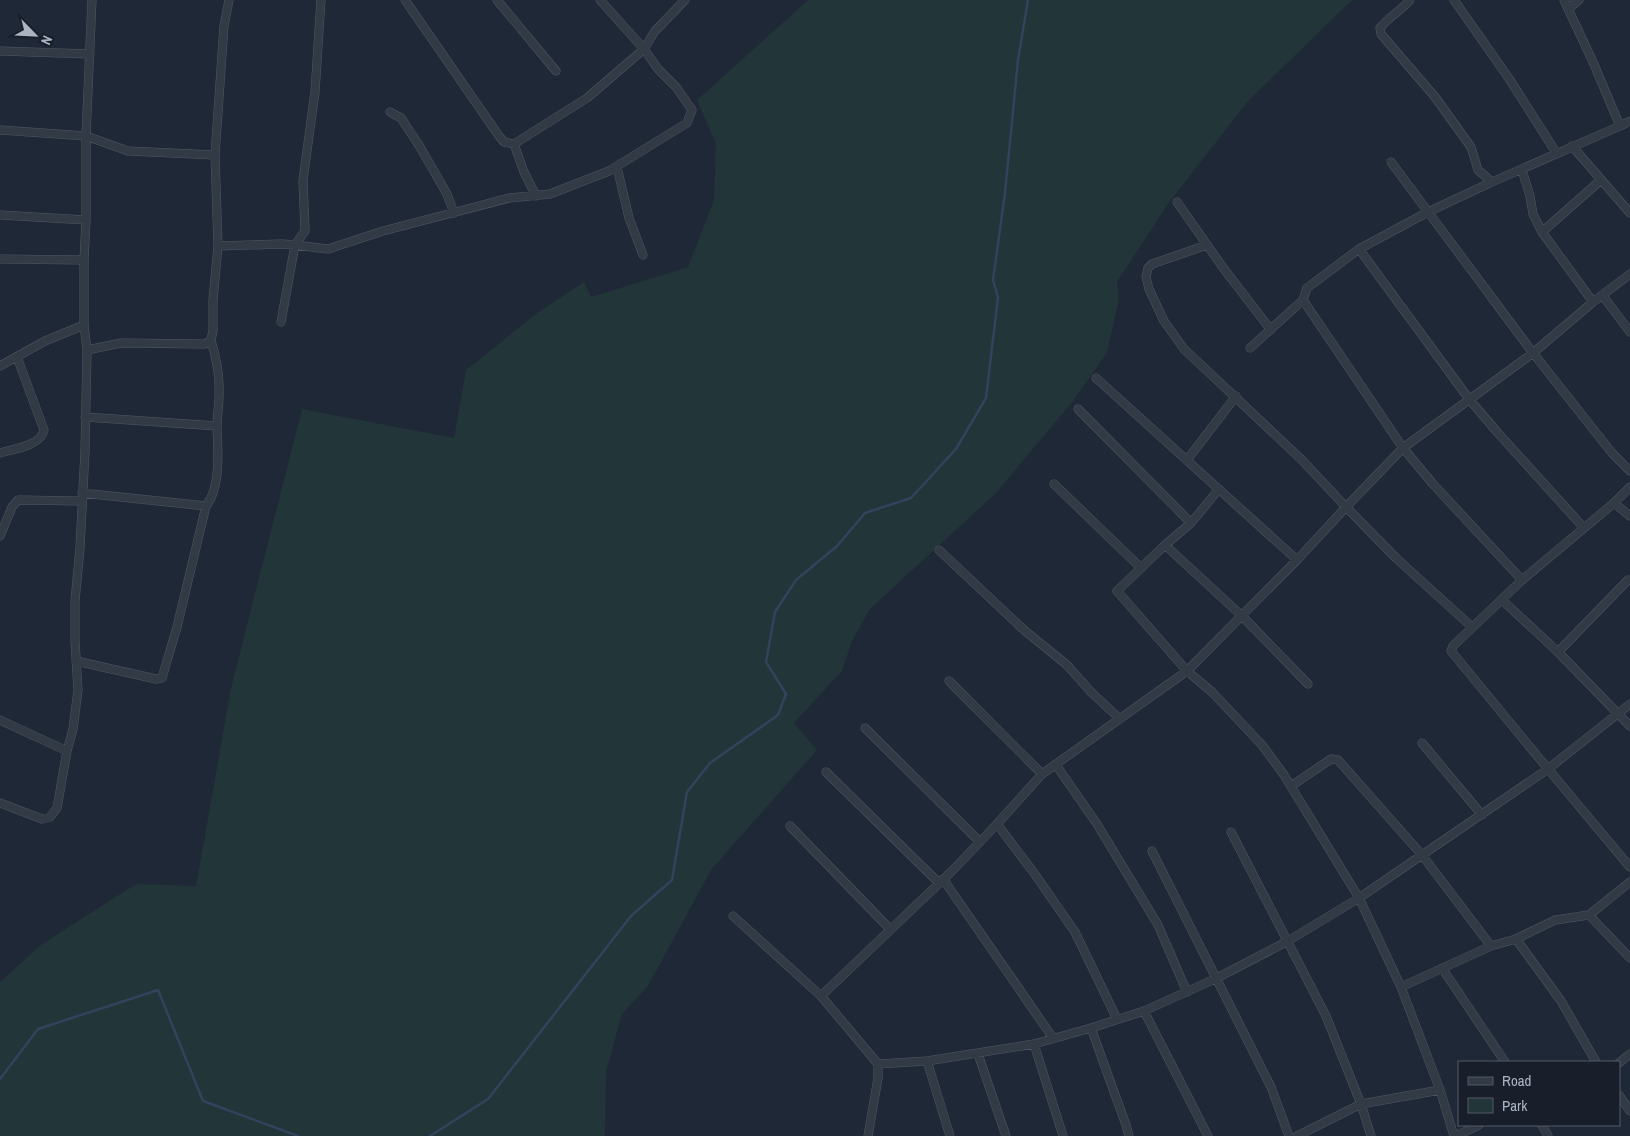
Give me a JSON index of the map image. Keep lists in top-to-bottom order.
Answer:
{
  "legend": ["Road", "Park"],
  "north": "bottom right"
}
